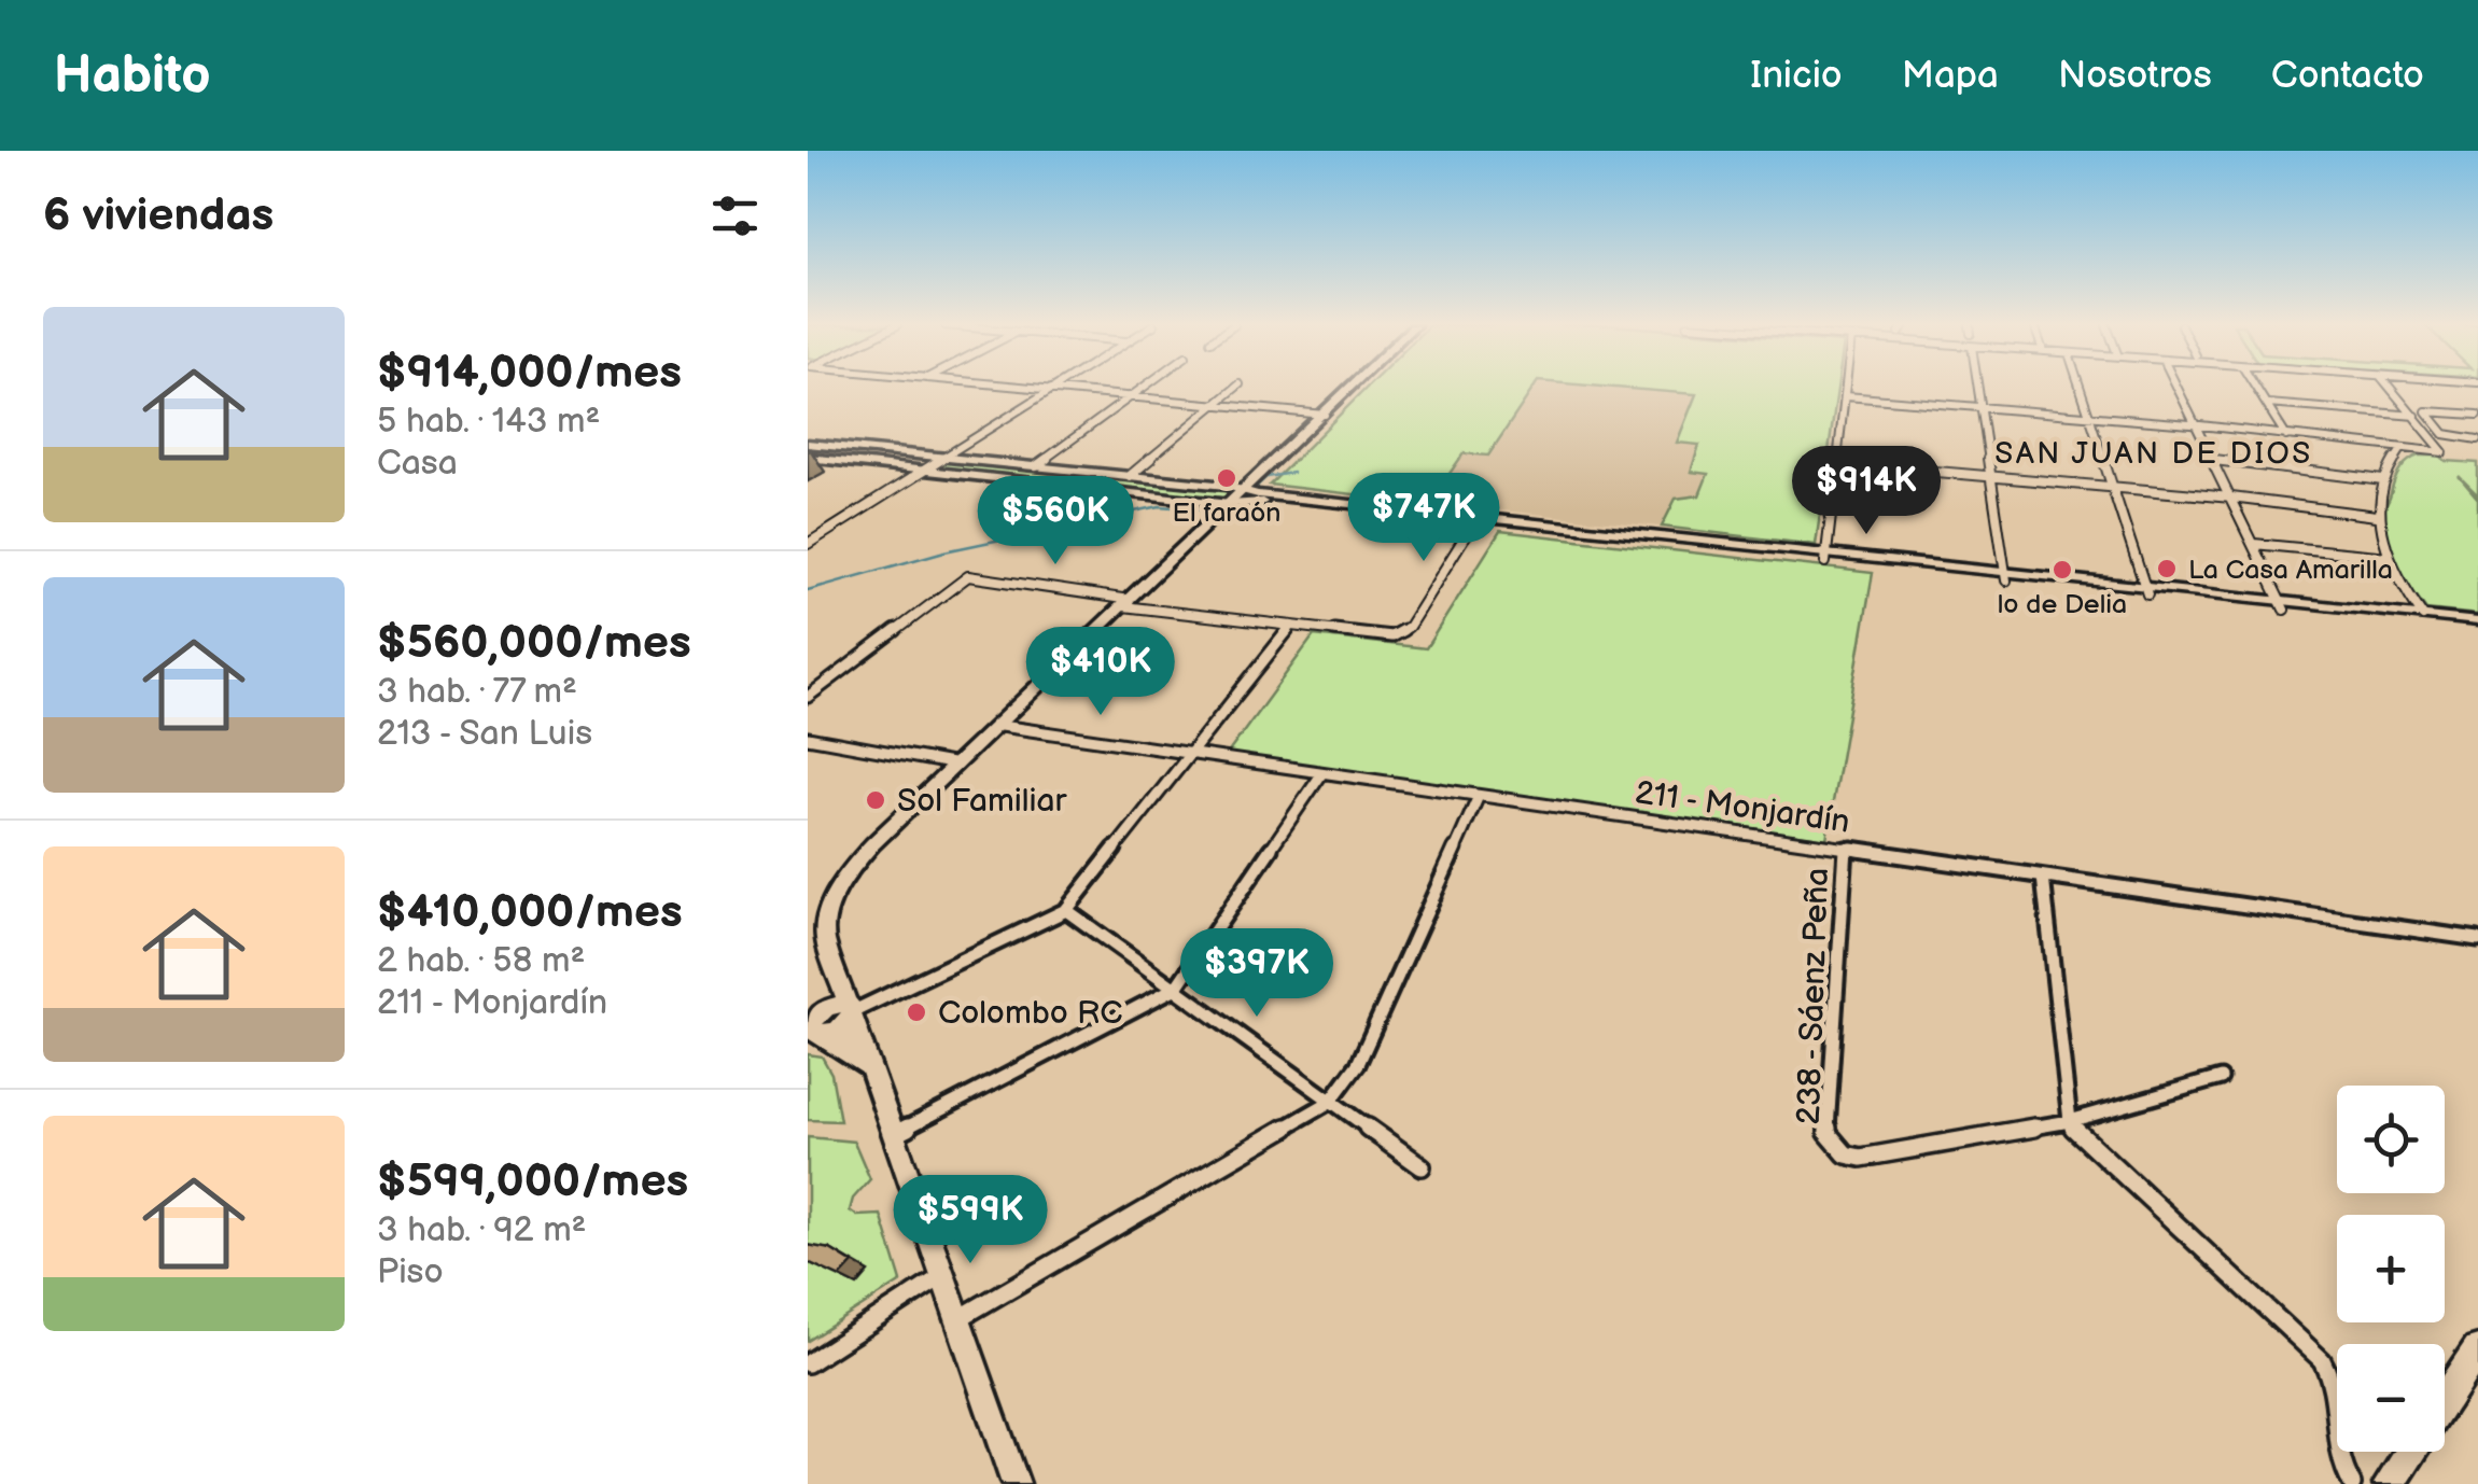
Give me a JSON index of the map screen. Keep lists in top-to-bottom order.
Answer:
{
  "streets": {
    "street": ["211 - Monjardín", "238 - Sáenz Peña"]
  },
  "crossings": [
    ["211 - Monjardín", "238 - Sáenz Peña"]
  ],
  "districts": ["SAN JUAN DE DIOS"],
  "places": [
    "El faraón",
    "La Casa Amarilla",
    "lo de Delia",
    "Sol Familiar",
    "Colombo RC"
  ],
  "page": {
    "header": "Habito",
    "nav": [
      "Inicio",
      "Mapa",
      "Nosotros",
      "Contacto"
    ],
    "heading": "6 viviendas",
    "list": [
      {
        "name": "$914,000/mes",
        "note": "5 hab. · 143 m² · Casa"
      },
      {
        "name": "$560,000/mes",
        "note": "3 hab. · 77 m² · 213 - San Luis"
      },
      {
        "name": "$410,000/mes",
        "note": "2 hab. · 58 m² · 211 - Monjardín"
      },
      {
        "name": "$599,000/mes",
        "note": "3 hab. · 92 m² · Piso"
      }
    ],
    "price": [
      "$914K",
      "$747K",
      "$560K",
      "$410K",
      "$397K",
      "$599K"
    ],
    "map_buttons": ["+", "−"]
  }
}
